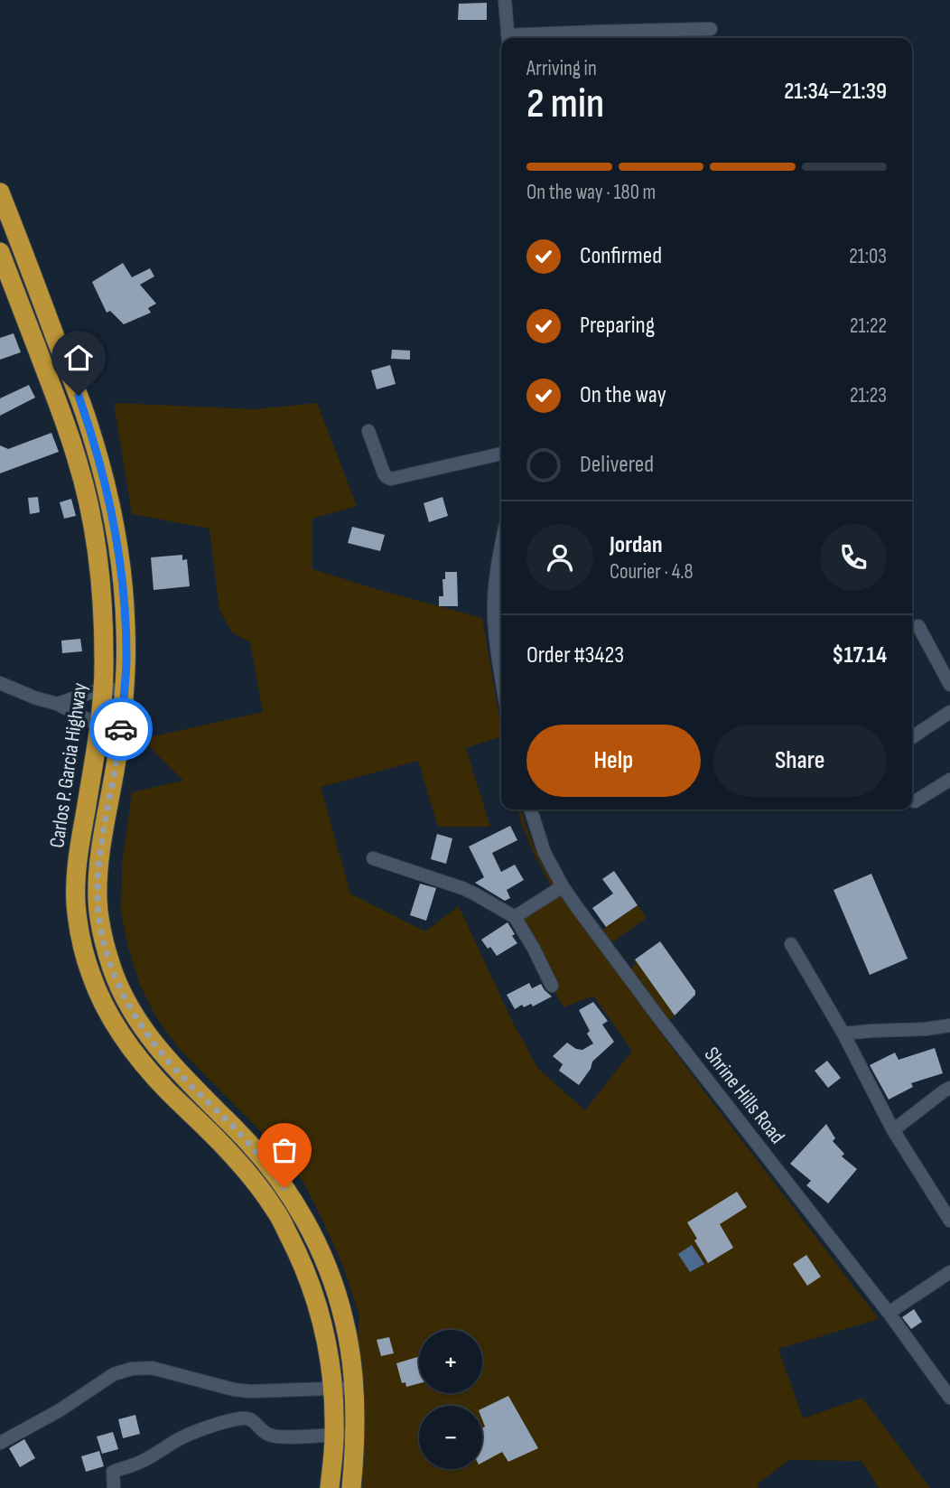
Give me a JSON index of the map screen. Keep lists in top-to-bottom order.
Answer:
{
  "streets": {
    "highway": ["Carlos P. Garcia Highway"],
    "street": ["Shrine Hills Road"]
  },
  "page": {
    "heading": ["2 min", "Arriving in", "21:34–21:39"],
    "panel": [
      "Jordan",
      "Courier · 4.8",
      "Order #3423",
      "$17.14"
    ],
    "bar": "On the way · 180 m",
    "list": [
      ["Confirmed", "21:03"],
      ["Preparing", "21:22"],
      ["On the way", "21:23"],
      "Delivered"
    ],
    "buttons": ["Help", "Share"],
    "map_buttons": ["+", "−"]
  }
}
